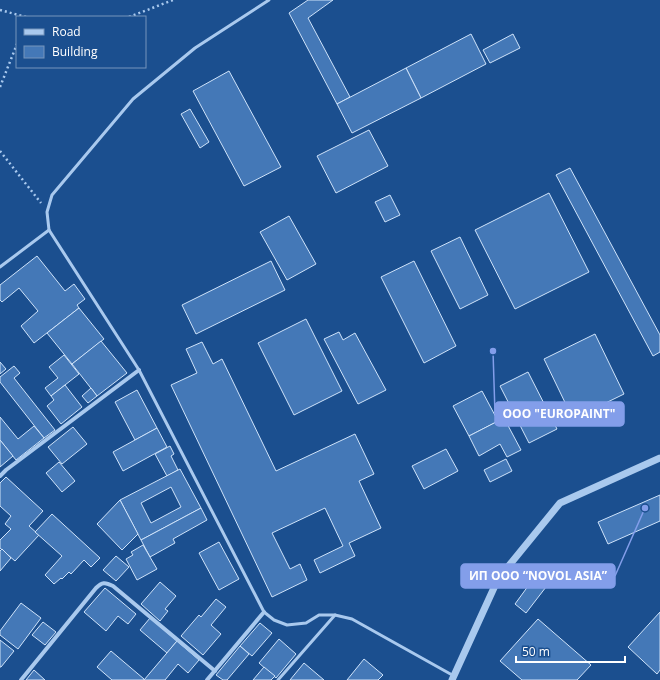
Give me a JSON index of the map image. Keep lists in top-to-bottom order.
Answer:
{
  "places": ["OOO \"EUROPAINT\"", "ИП ООО “NOVOL ASIA”"],
  "legend": ["Road", "Building"],
  "scale_bar": "50 m"
}
